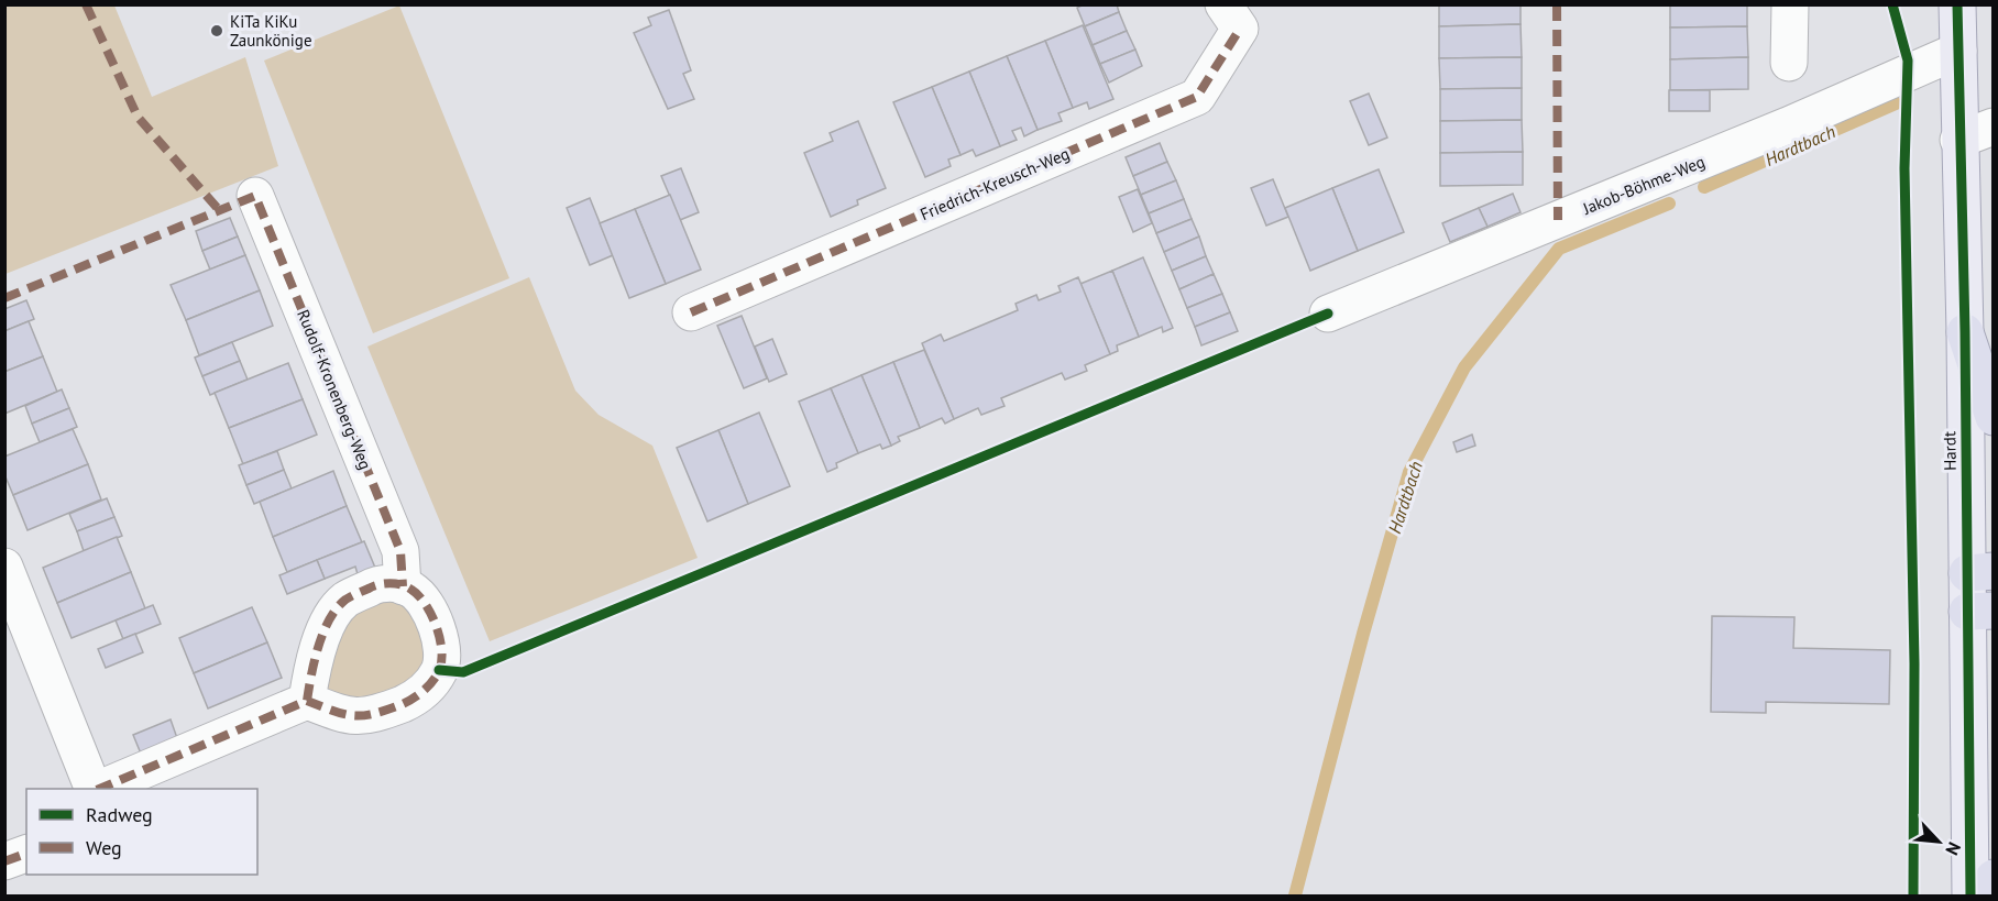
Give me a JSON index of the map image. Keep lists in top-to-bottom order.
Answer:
{
  "streets": {
    "main road": ["Hardt"],
    "street": ["Friedrich-Kreusch-Weg", "Jakob-Böhme-Weg", "Rudolf-Kronenberg-Weg"]
  },
  "crossings": [
    ["Jakob-Böhme-Weg", "Hardt"]
  ],
  "water": ["Hardtbach"],
  "places": ["KiTa KiKu Zaunkönige"],
  "legend": ["Radweg", "Weg"],
  "north": "bottom right"
}
